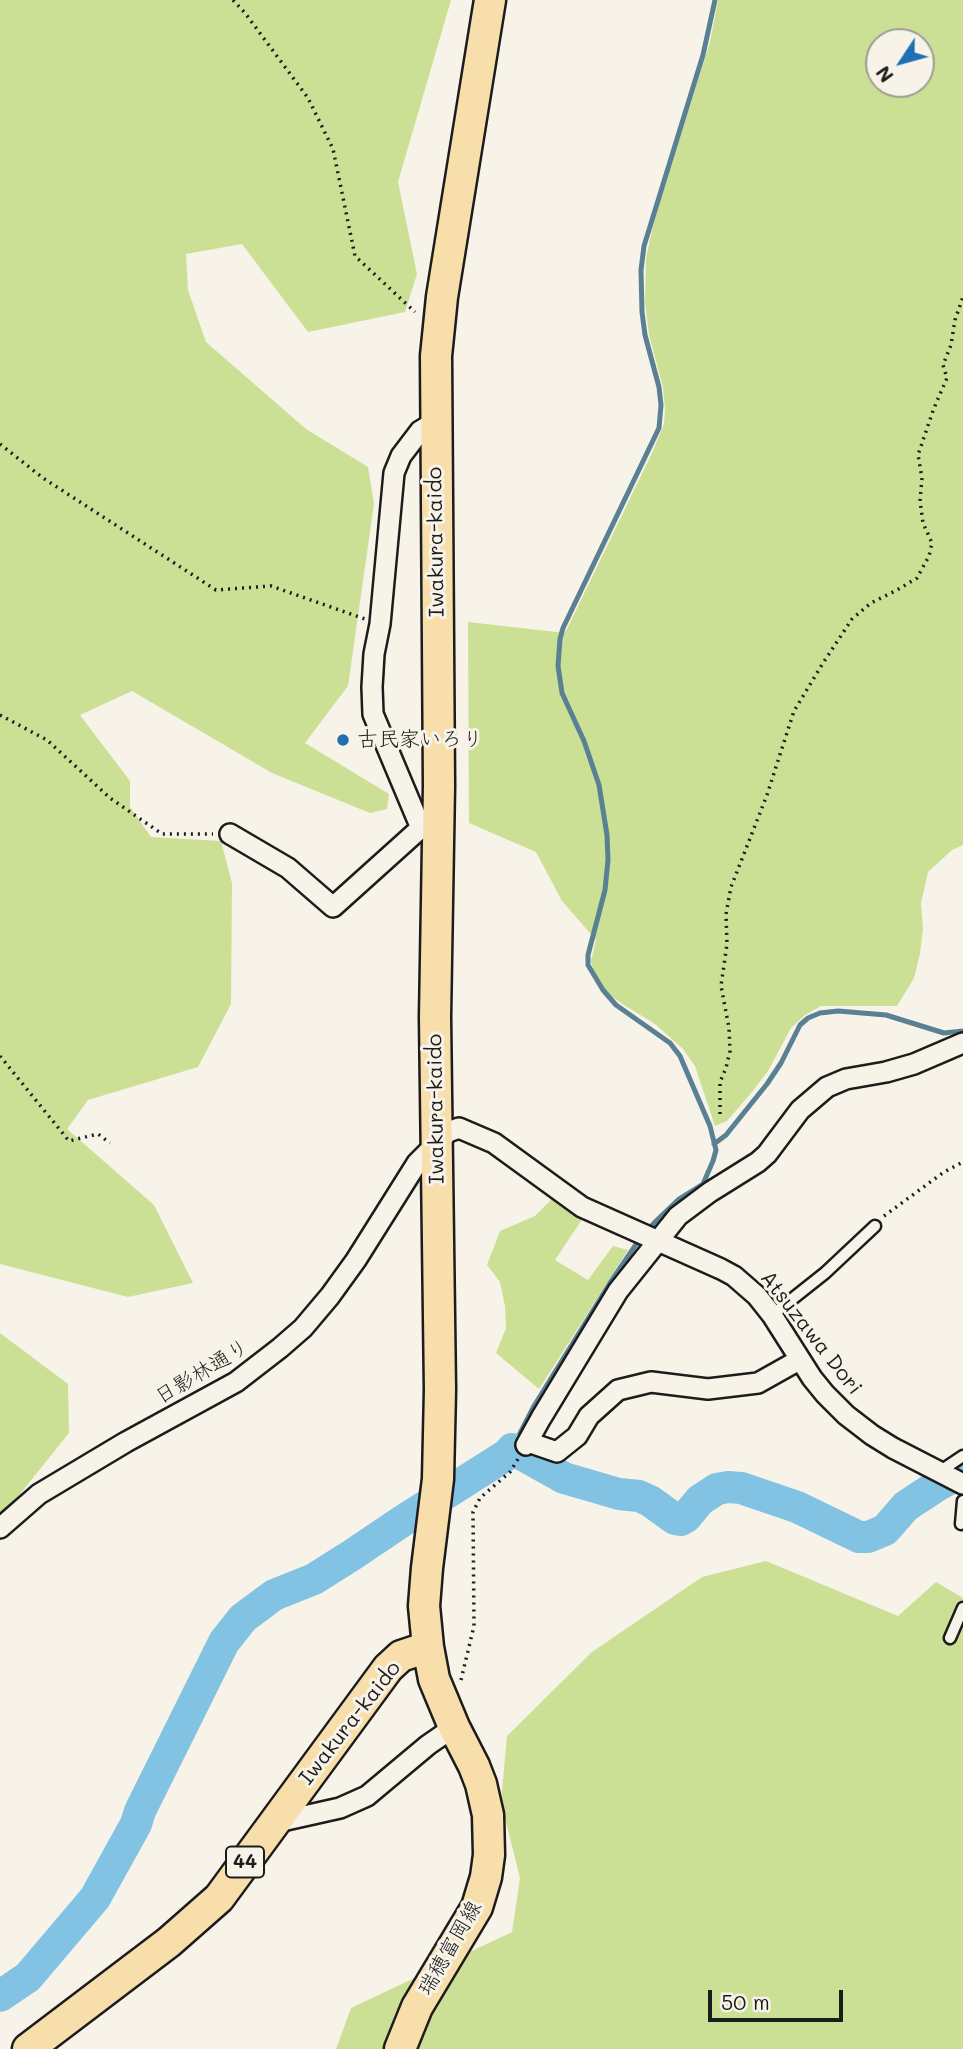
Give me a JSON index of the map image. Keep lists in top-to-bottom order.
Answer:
{
  "streets": {
    "main road": ["Iwakura-kaido", "44", "瑞穂富岡線"],
    "street": ["Atsuzawa Dori", "日影林通り"]
  },
  "crossings": [
    ["Iwakura-kaido", "Atsuzawa Dori"],
    ["Iwakura-kaido", "日影林通り"],
    ["Iwakura-kaido", "瑞穂富岡線"],
    ["Atsuzawa Dori", "日影林通り"]
  ],
  "places": ["古民家いろり"],
  "scale_bar": "50 m",
  "north": "bottom left"
}
